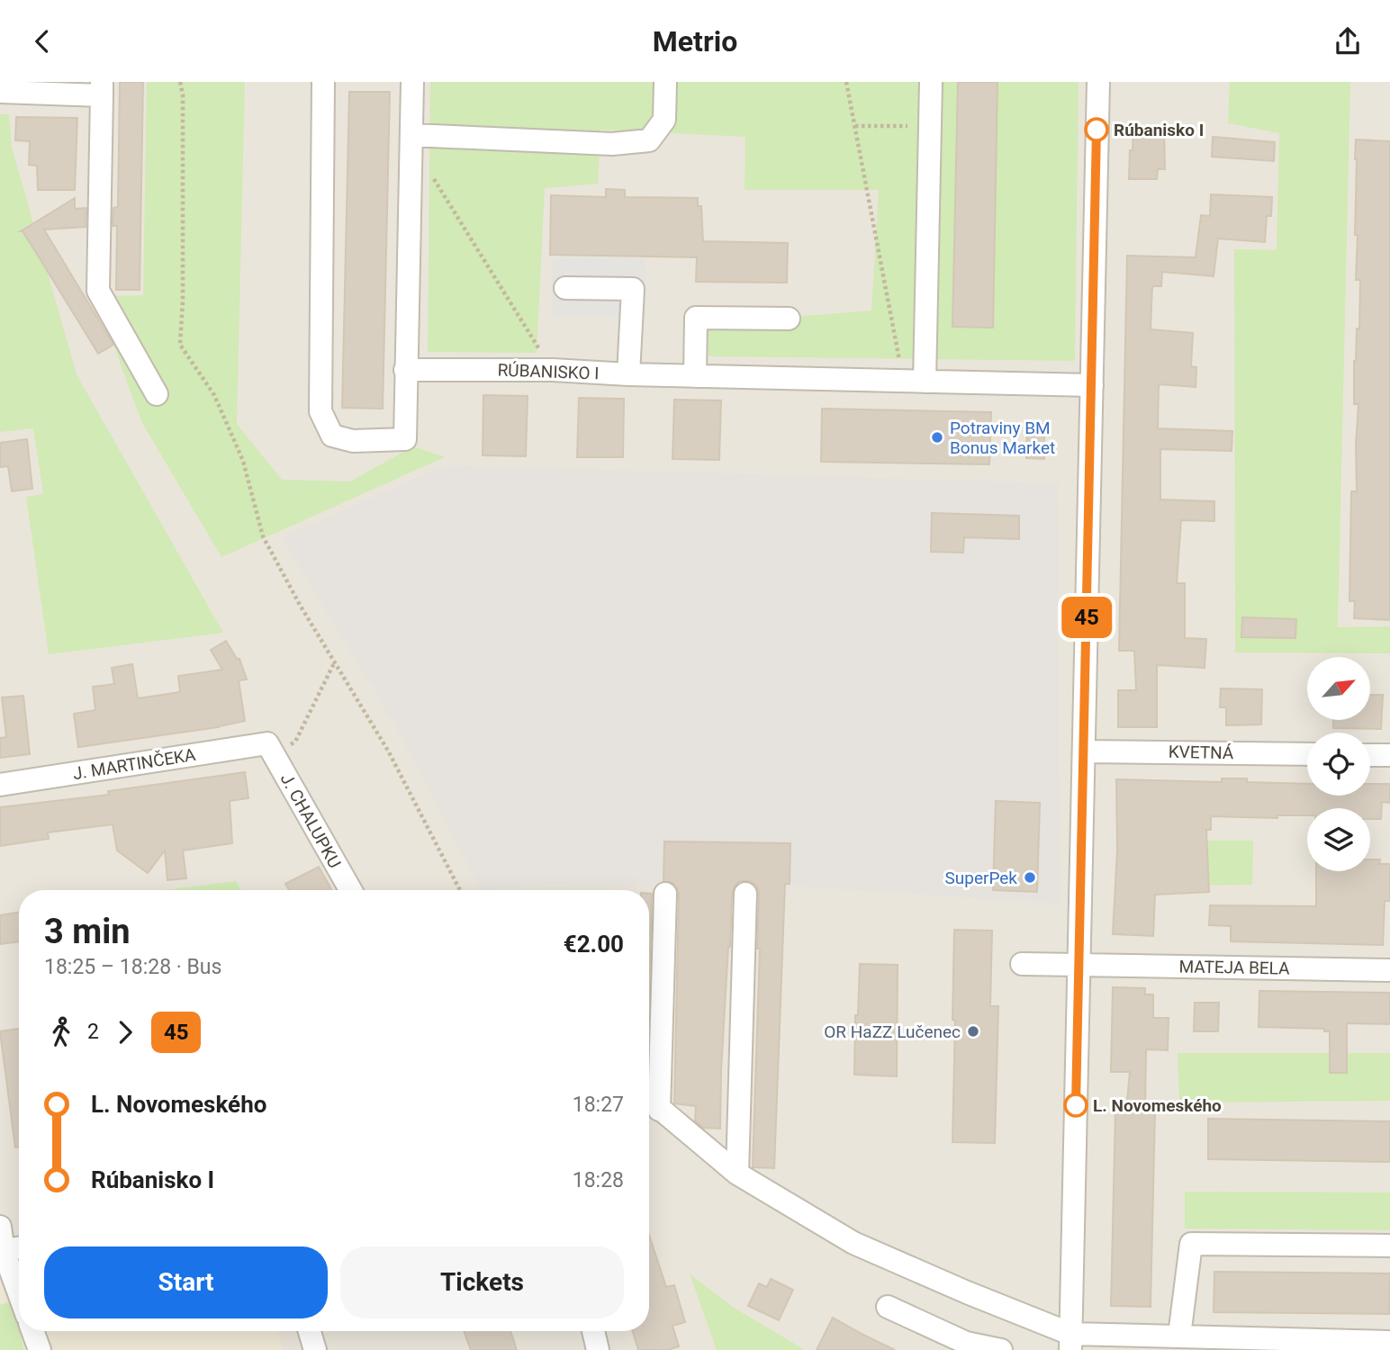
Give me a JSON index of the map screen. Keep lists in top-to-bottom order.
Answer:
{
  "streets": {
    "street": [
      "RÚBANISKO I",
      "KVETNÁ",
      "J. MARTINČEKA",
      "J. CHALUPKU",
      "MATEJA BELA"
    ]
  },
  "crossings": [
    ["J. MARTINČEKA", "J. CHALUPKU"]
  ],
  "places": [
    "Rúbanisko I",
    "Potraviny BM Bonus Market",
    "SuperPek",
    "OR HaZZ Lučenec",
    "L. Novomeského"
  ],
  "lines": ["bus line 45"],
  "north": "top right",
  "page": {
    "header": "Metrio",
    "on_map": "45",
    "heading": ["3 min", "18:25 – 18:28 · Bus", "€2.00"],
    "legs": ["2", "45"],
    "list": [
      {
        "name": "L. Novomeského",
        "value": "18:27"
      },
      {
        "name": "Rúbanisko I",
        "value": "18:28"
      }
    ],
    "buttons": ["Start", "Tickets"]
  }
}
